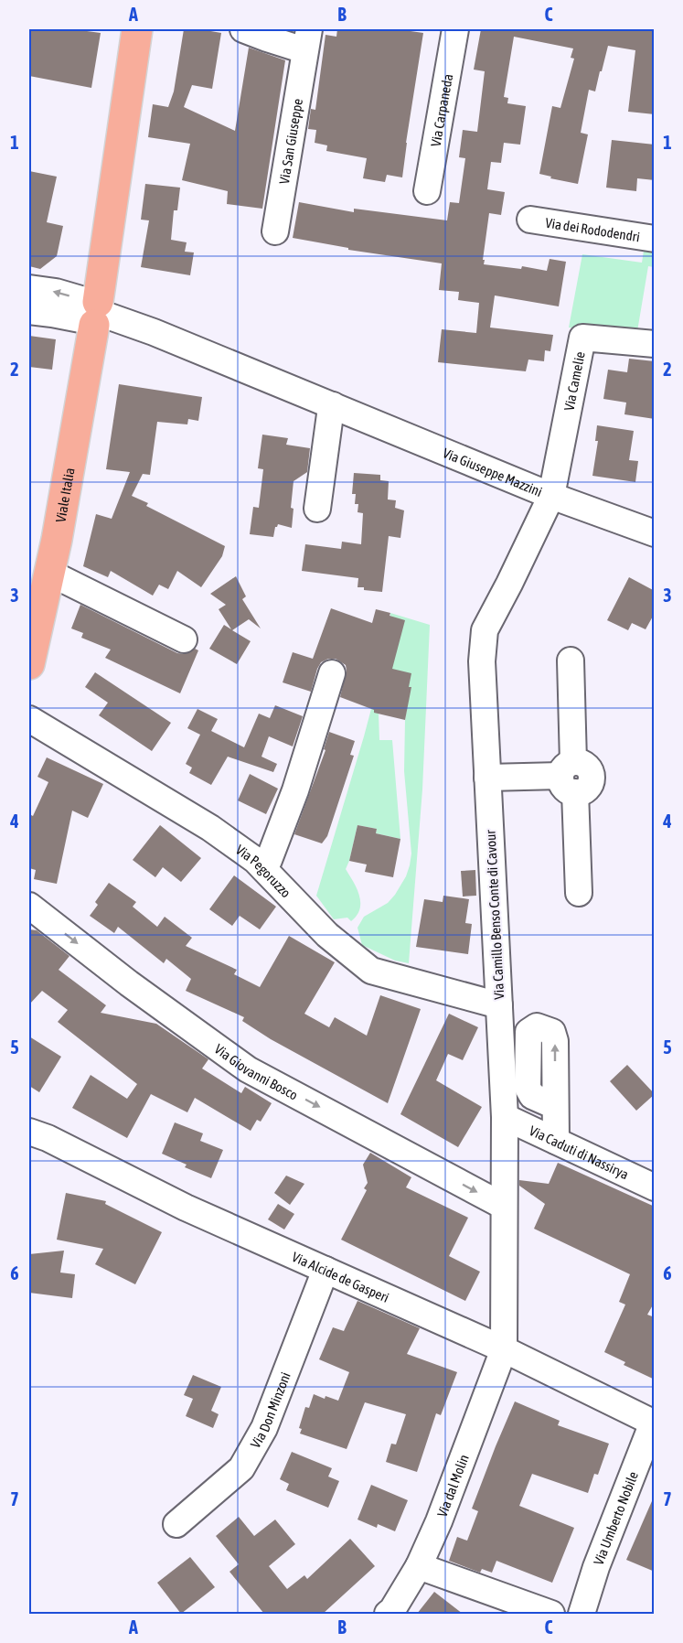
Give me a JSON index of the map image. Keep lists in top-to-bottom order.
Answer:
{
  "streets": {
    "main road": ["Viale Italia"],
    "street": [
      "Via Carpaneda",
      "Via San Giuseppe",
      "Via dei Rododendri",
      "Via Camelie",
      "Via Giuseppe Mazzini",
      "Via Pegoruzzo",
      "Via Camillo Benso Conte di Cavour",
      "Via Giovanni Bosco",
      "Via Caduti di Nassirya",
      "Via Alcide de Gasperi",
      "Via Don Minzoni",
      "Via dal Molin",
      "Via Umberto Nobile"
    ]
  },
  "crossings": [
    ["Via Camelie", "Via Giuseppe Mazzini"],
    ["Via Camelie", "Via Camillo Benso Conte di Cavour"],
    ["Via Giuseppe Mazzini", "Viale Italia"],
    ["Via Giuseppe Mazzini", "Via Camillo Benso Conte di Cavour"],
    ["Via Pegoruzzo", "Via Camillo Benso Conte di Cavour"],
    ["Via Camillo Benso Conte di Cavour", "Via Giovanni Bosco"],
    ["Via Camillo Benso Conte di Cavour", "Via Caduti di Nassirya"],
    ["Via Camillo Benso Conte di Cavour", "Via Alcide de Gasperi"],
    ["Via Camillo Benso Conte di Cavour", "Via dal Molin"],
    ["Via Alcide de Gasperi", "Via Don Minzoni"],
    ["Via Alcide de Gasperi", "Via dal Molin"],
    ["Via Alcide de Gasperi", "Via Umberto Nobile"]
  ],
  "one_way": ["Via Giovanni Bosco"],
  "grid": {
    "columns": ["A", "B", "C"],
    "rows": [
      "1",
      "2",
      "3",
      "4",
      "5",
      "6",
      "7"
    ]
  }
}
